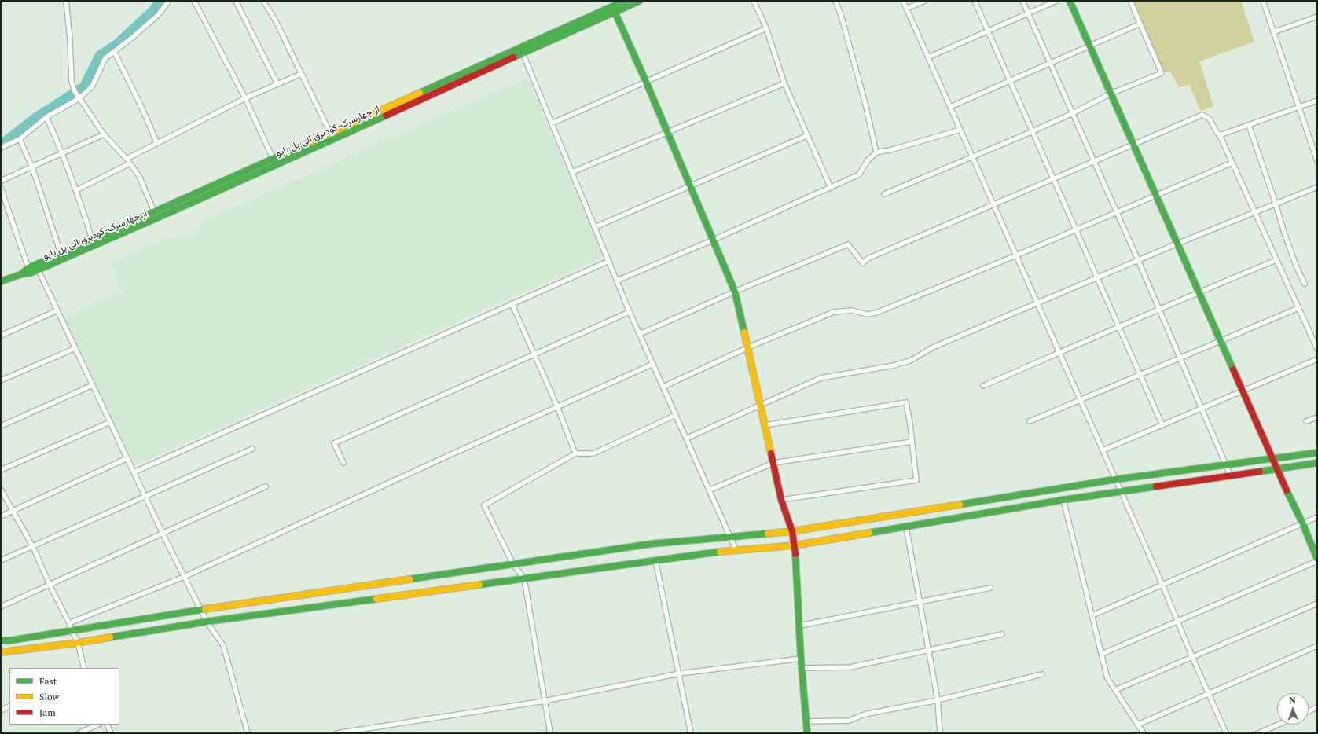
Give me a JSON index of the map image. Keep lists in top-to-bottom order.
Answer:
{
  "streets": {
    "main road": ["از جهارسرک-کودبرق الی پل بایو"]
  },
  "legend": ["Fast", "Slow", "Jam"],
  "north": "top"
}
